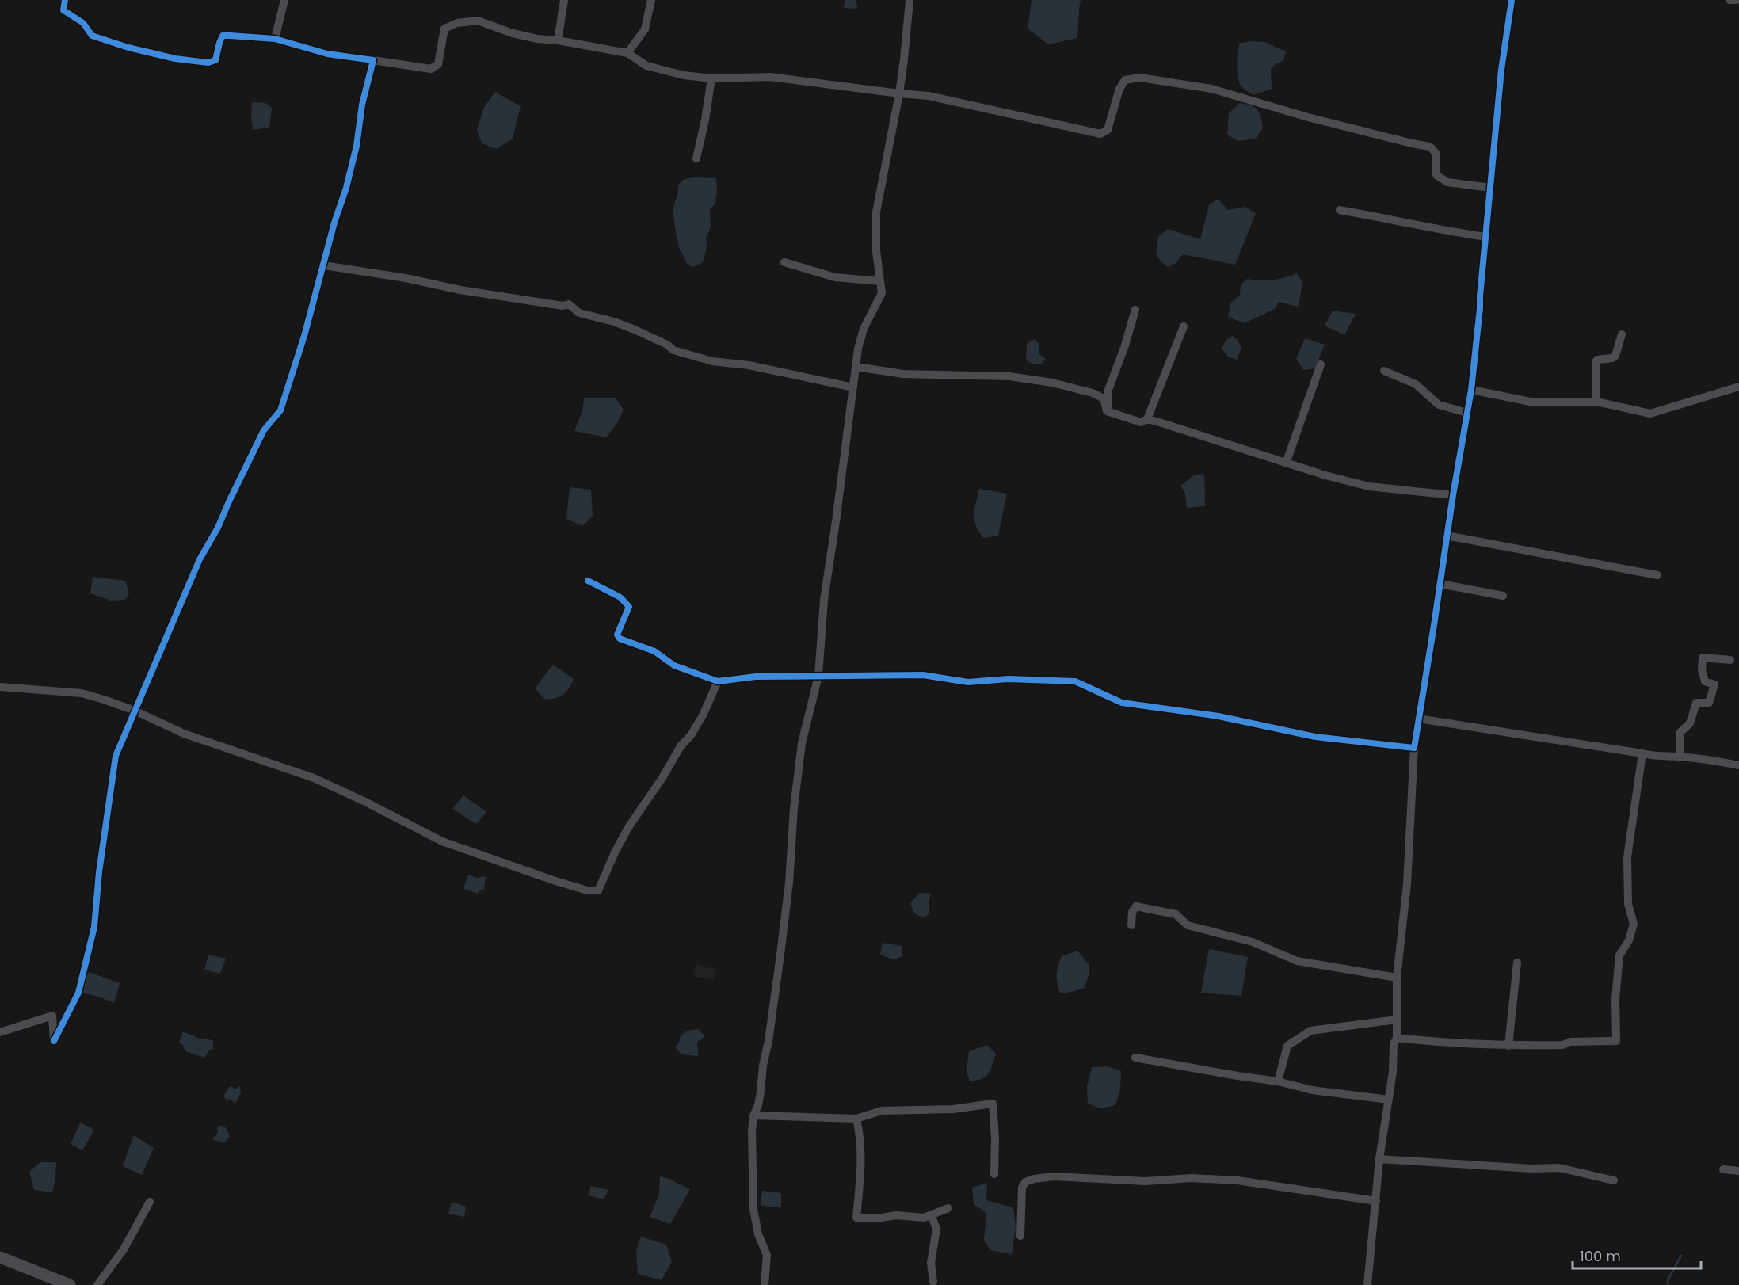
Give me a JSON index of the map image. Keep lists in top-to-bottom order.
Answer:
{
  "scale_bar": "100 m"
}
